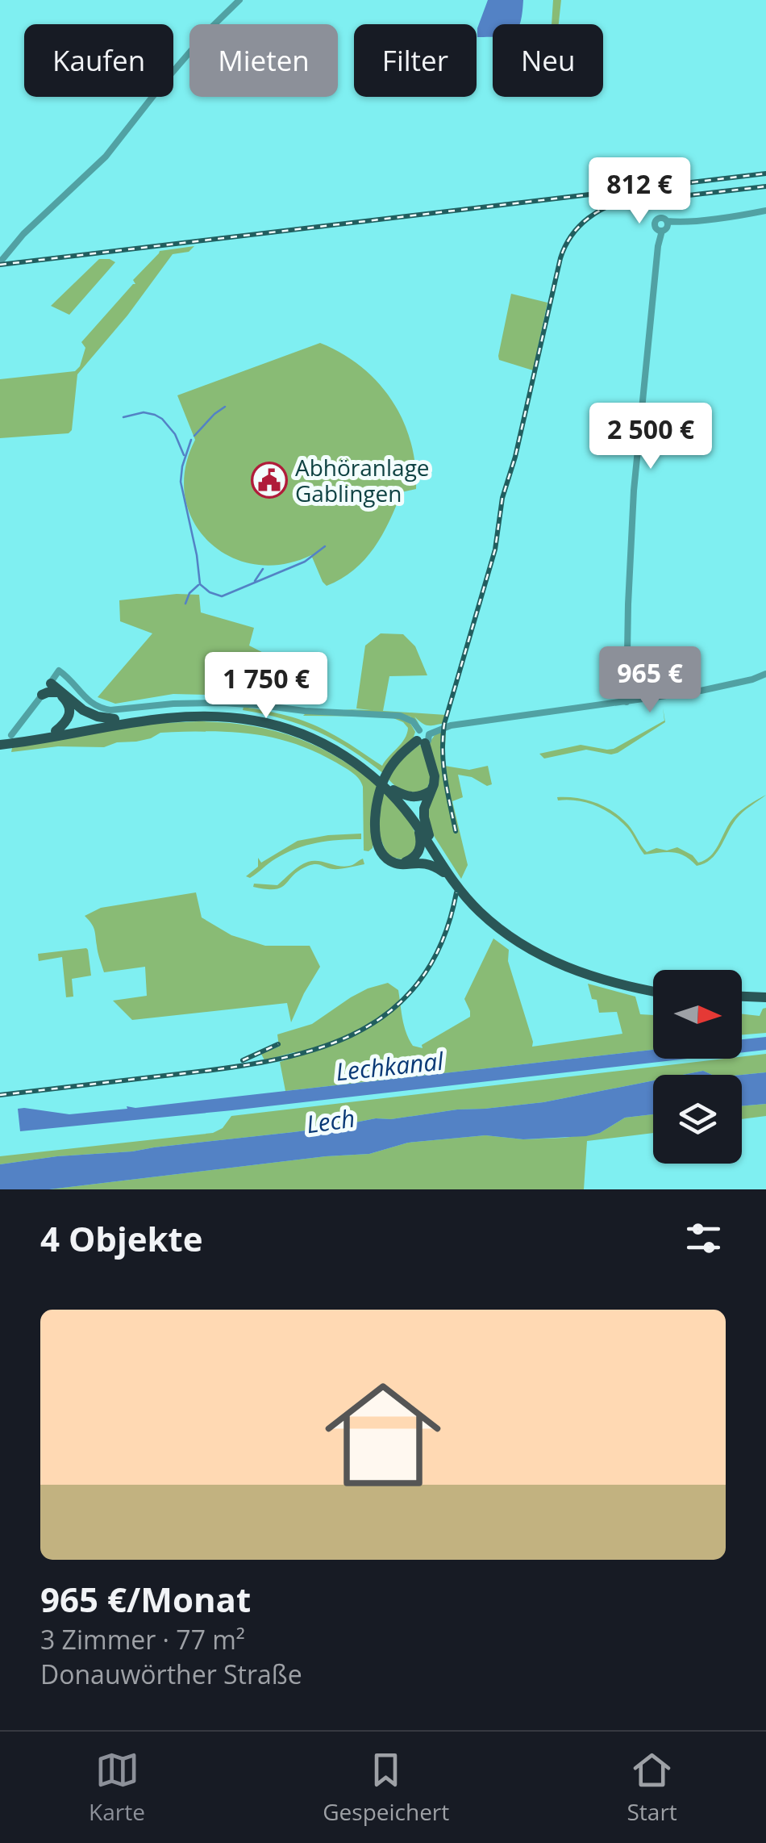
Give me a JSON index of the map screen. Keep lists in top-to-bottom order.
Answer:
{
  "water": ["Lechkanal", "Lech"],
  "places": {
    "public building": ["Abhöranlage Gablingen"]
  },
  "north": "right",
  "page": {
    "chip": [
      "Kaufen",
      "Mieten",
      "Filter",
      "Neu"
    ],
    "price": [
      "812 €",
      "2 500 €",
      "965 €",
      "1 750 €"
    ],
    "heading": "4 Objekte",
    "list": [
      {
        "name": "965 €/Monat",
        "note": "3 Zimmer · 77 m² · Donauwörther Straße"
      }
    ],
    "tabs": ["Karte", "Gespeichert", "Start"]
  }
}
